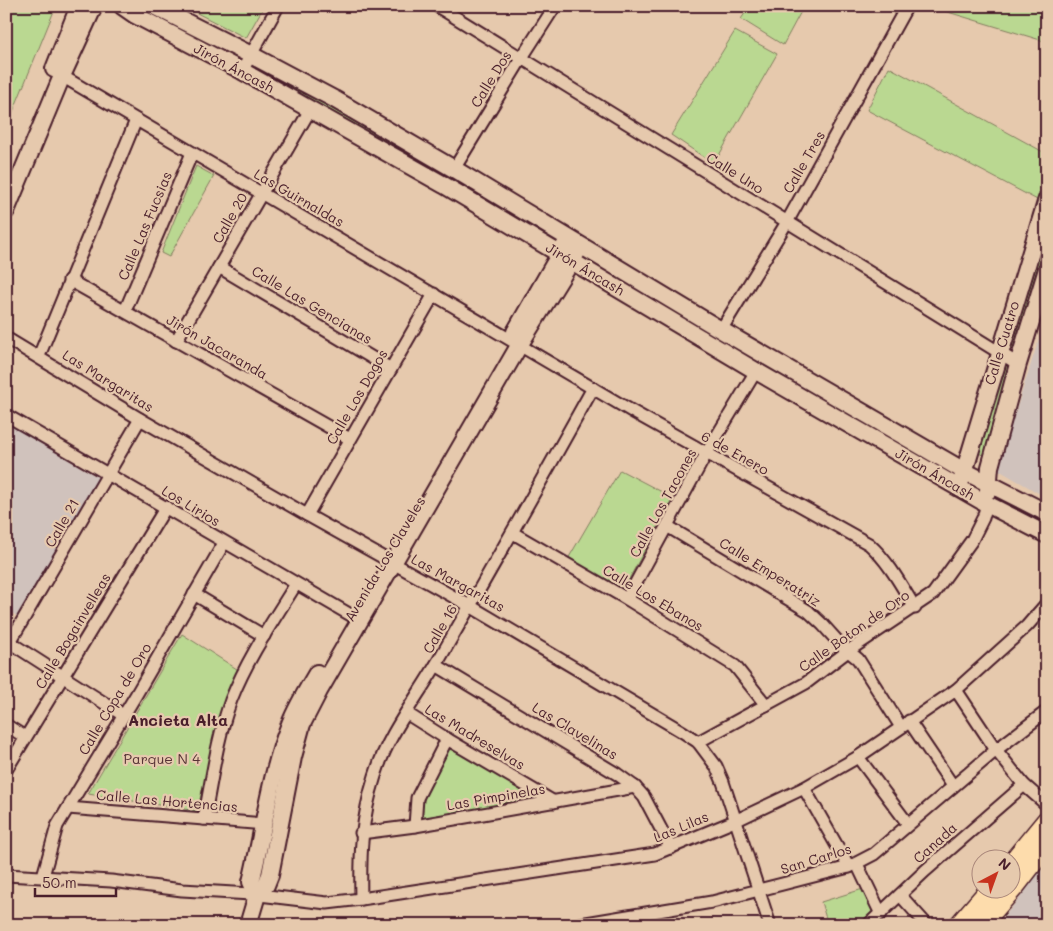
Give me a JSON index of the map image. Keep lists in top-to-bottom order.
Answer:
{
  "streets": {
    "main road": ["Jirón Áncash", "Calle Cuatro", "Avenida Los Claveles"],
    "street": [
      "Calle Dos",
      "Calle Tres",
      "Calle Uno",
      "Las Guirnaldas",
      "Calle 20",
      "Calle Las Fucsias",
      "Calle Las Gencianas",
      "Jirón Jacaranda",
      "Las Margaritas",
      "Calle Los Dogos",
      "6 de Enero",
      "Calle Los Tacones",
      "Los Lirios",
      "Calle 21",
      "Calle Emperatriz",
      "Calle Los Ebanos",
      "Calle 16",
      "Calle Bogainvelleas",
      "Calle Boton de Oro",
      "Calle Copa de Oro",
      "Las Clavelinas",
      "Las Madreselvas",
      "Las Pimpinelas",
      "Calle Las Hortencias",
      "Las Lilas",
      "Canada",
      "San Carlos"
    ]
  },
  "crossings": [
    ["Jirón Áncash", "Calle Dos"],
    ["Jirón Áncash", "Calle Tres"],
    ["Jirón Áncash", "Calle 20"],
    ["Jirón Áncash", "Calle Cuatro"],
    ["Jirón Áncash", "Calle Los Tacones"],
    ["Jirón Áncash", "Avenida Los Claveles"],
    ["Jirón Áncash", "Calle Boton de Oro"],
    ["Calle Dos", "Calle Uno"],
    ["Calle Tres", "Calle Uno"],
    ["Calle Uno", "Calle Cuatro"],
    ["Las Guirnaldas", "Calle 20"],
    ["Las Guirnaldas", "Calle Las Fucsias"],
    ["Las Guirnaldas", "Calle Los Dogos"],
    ["Las Guirnaldas", "6 de Enero"],
    ["Las Guirnaldas", "Avenida Los Claveles"],
    ["Calle 20", "Calle Las Gencianas"],
    ["Calle 20", "Jirón Jacaranda"],
    ["Calle Las Fucsias", "Jirón Jacaranda"],
    ["Calle Las Gencianas", "Calle Los Dogos"],
    ["Calle Cuatro", "Calle Boton de Oro"],
    ["Jirón Jacaranda", "Calle Los Dogos"],
    ["Las Margaritas", "Calle Los Dogos"],
    ["Las Margaritas", "Calle 21"],
    ["Las Margaritas", "Avenida Los Claveles"],
    ["Las Margaritas", "Calle 16"],
    ["Las Margaritas", "Calle Boton de Oro"],
    ["Las Margaritas", "Las Lilas"],
    ["Las Margaritas", "San Carlos"],
    ["6 de Enero", "Calle Los Tacones"],
    ["6 de Enero", "Avenida Los Claveles"],
    ["6 de Enero", "Calle 16"],
    ["6 de Enero", "Calle Boton de Oro"],
    ["Calle Los Tacones", "Calle Emperatriz"],
    ["Calle Los Tacones", "Calle Los Ebanos"],
    ["Los Lirios", "Calle 21"],
    ["Los Lirios", "Avenida Los Claveles"],
    ["Los Lirios", "Calle Bogainvelleas"],
    ["Los Lirios", "Calle Copa de Oro"],
    ["Avenida Los Claveles", "Calle Las Hortencias"],
    ["Avenida Los Claveles", "Las Lilas"],
    ["Calle Emperatriz", "Calle Boton de Oro"],
    ["Calle Emperatriz", "Las Lilas"],
    ["Calle Emperatriz", "San Carlos"],
    ["Calle Los Ebanos", "Calle 16"],
    ["Calle Los Ebanos", "Calle Boton de Oro"],
    ["Calle 16", "Las Clavelinas"],
    ["Calle 16", "Las Madreselvas"],
    ["Calle 16", "Las Pimpinelas"],
    ["Calle 16", "Las Lilas"],
    ["Calle Copa de Oro", "Calle Las Hortencias"],
    ["Calle Copa de Oro", "Las Lilas"],
    ["Las Clavelinas", "Las Pimpinelas"],
    ["Las Clavelinas", "Las Lilas"],
    ["Las Madreselvas", "Las Pimpinelas"]
  ],
  "districts": ["Ancieta Alta"],
  "parks": ["Parque N 4"],
  "scale_bar": "50 m",
  "north": "top right"
}
